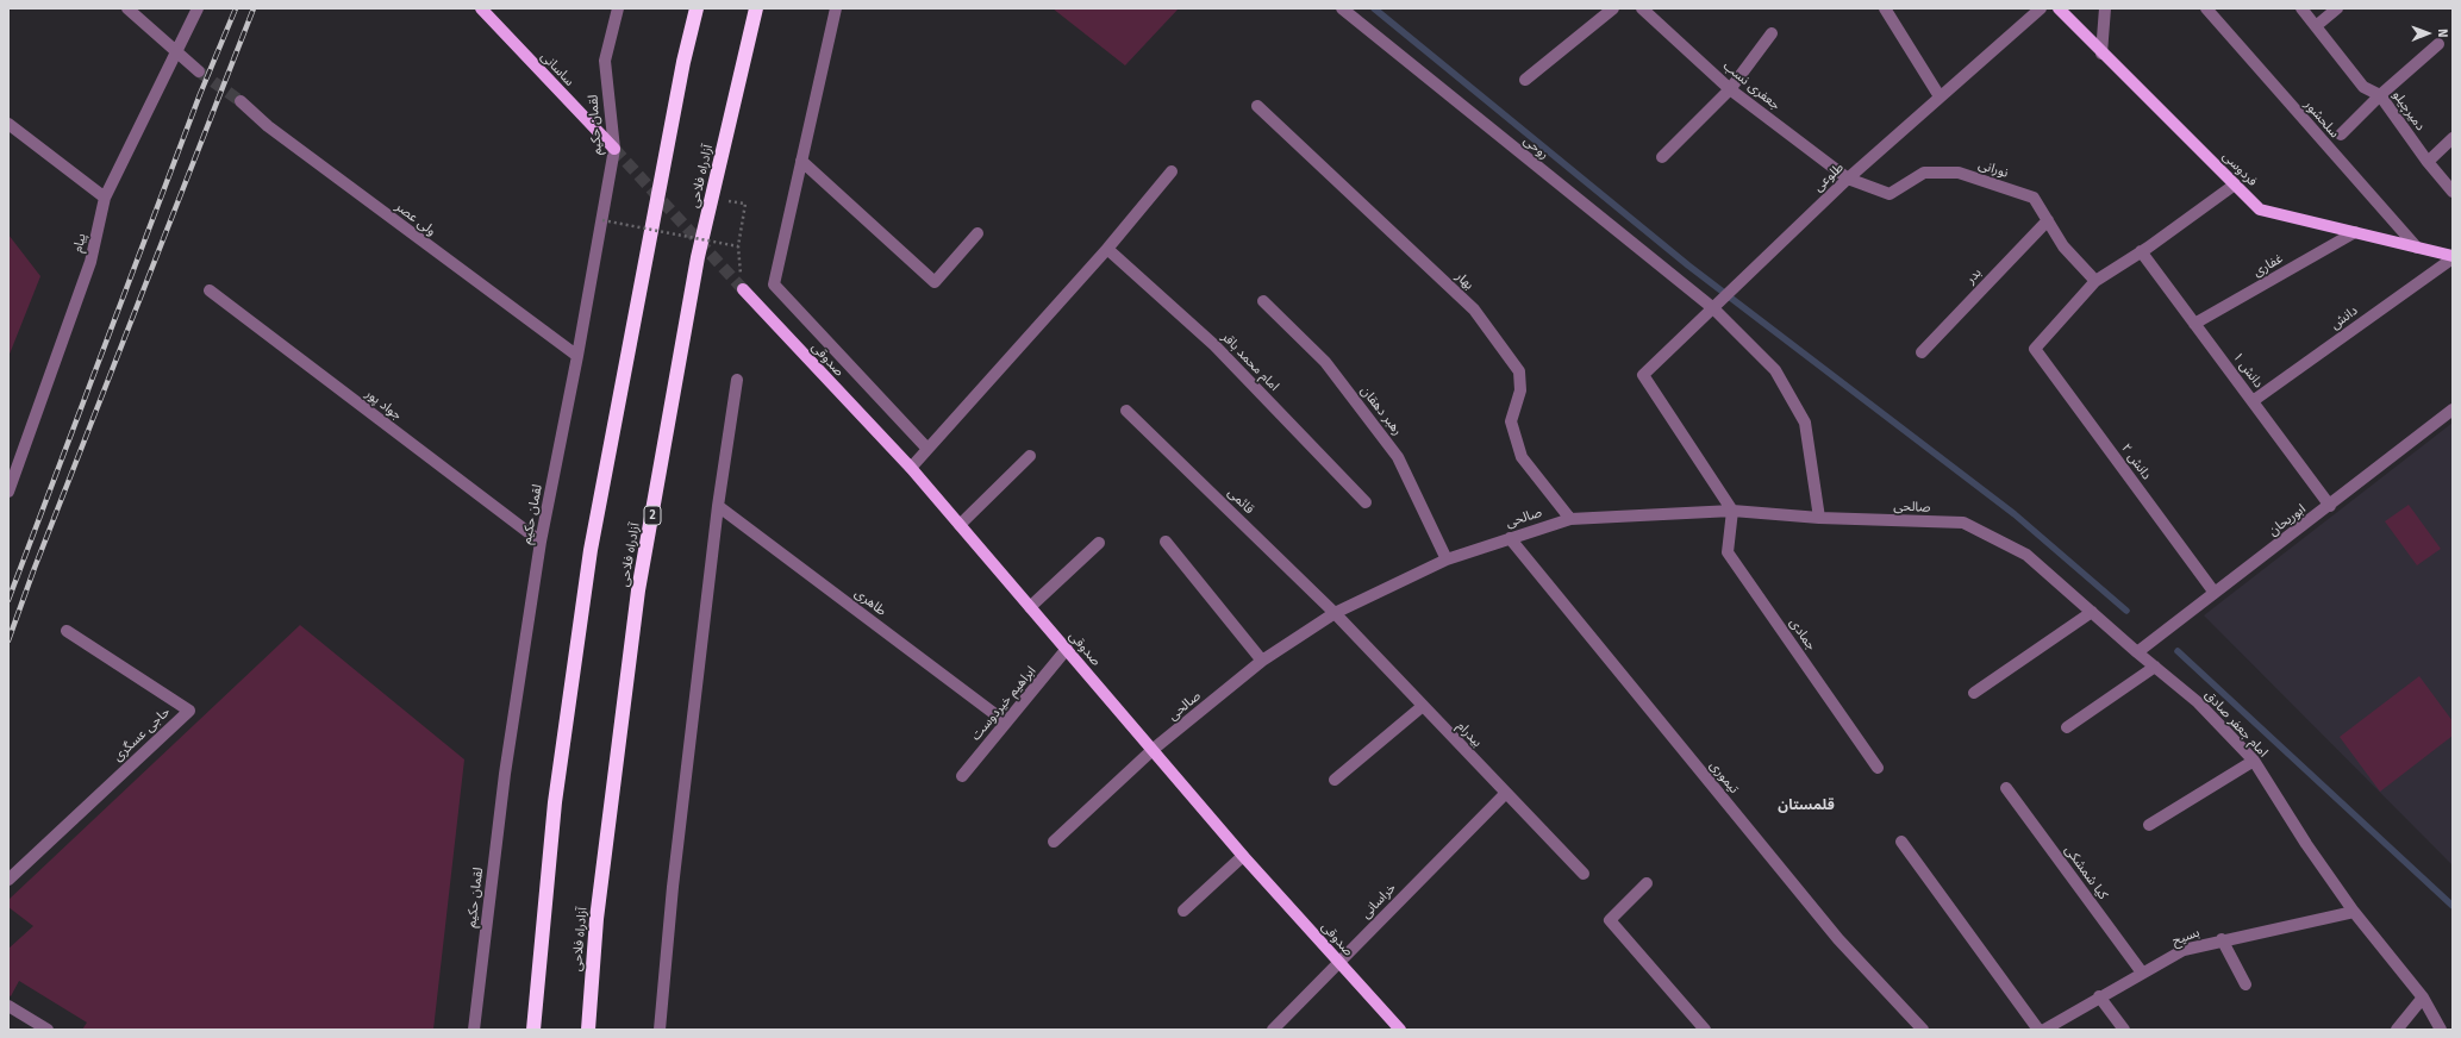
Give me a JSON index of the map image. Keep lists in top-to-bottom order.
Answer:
{
  "streets": {
    "highway": ["آزادراه فلاحی", "2"],
    "main road": ["ساسانی", "فردوسی", "صدوقی"],
    "street": [
      "جعفری نسب",
      "دمیرچیلو",
      "سلحشور",
      "لقمان حکیم",
      "روحی",
      "نورانی",
      "طلوعی",
      "ولی عصر",
      "پیام",
      "غفاری",
      "بدر",
      "بهار",
      "دانش",
      "امام محمد باقر",
      "دانش ۱",
      "جواد پور",
      "رهبر دهقان",
      "دانش ۲",
      "قائمی",
      "صالحی",
      "ابوریحان",
      "طاهری",
      "جمادی",
      "ابراهیم خیردوست",
      "امام جعفر صادق",
      "حاجی عسگری",
      "بیدرام",
      "تیموری",
      "کیا شمشکی",
      "خراسانی",
      "بسیح"
    ]
  },
  "crossings": [
    ["ساسانی", "لقمان حکیم"],
    ["جعفری نسب", "نورانی"],
    ["جعفری نسب", "طلوعی"],
    ["سلحشور", "فردوسی"],
    ["لقمان حکیم", "ولی عصر"],
    ["لقمان حکیم", "جواد پور"],
    ["روحی", "طلوعی"],
    ["روحی", "صالحی"],
    ["نورانی", "طلوعی"],
    ["نورانی", "بدر"],
    ["نورانی", "دانش ۲"],
    ["فردوسی", "غفاری"],
    ["فردوسی", "دانش"],
    ["طلوعی", "صالحی"],
    ["طلوعی", "جمادی"],
    ["غفاری", "دانش ۱"],
    ["بهار", "صالحی"],
    ["دانش", "دانش ۱"],
    ["صدوقی", "صالحی"],
    ["صدوقی", "ابراهیم خیردوست"],
    ["صدوقی", "خراسانی"],
    ["دانش ۱", "ابوریحان"],
    ["رهبر دهقان", "صالحی"],
    ["دانش ۲", "ابوریحان"],
    ["قائمی", "صالحی"],
    ["قائمی", "بیدرام"],
    ["صالحی", "جمادی"],
    ["صالحی", "امام جعفر صادق"],
    ["صالحی", "بیدرام"],
    ["صالحی", "تیموری"],
    ["ابوریحان", "امام جعفر صادق"],
    ["طاهری", "ابراهیم خیردوست"],
    ["امام جعفر صادق", "بسیح"],
    ["بیدرام", "خراسانی"],
    ["کیا شمشکی", "بسیح"]
  ],
  "districts": ["قلمستان"],
  "north": "right"
}
